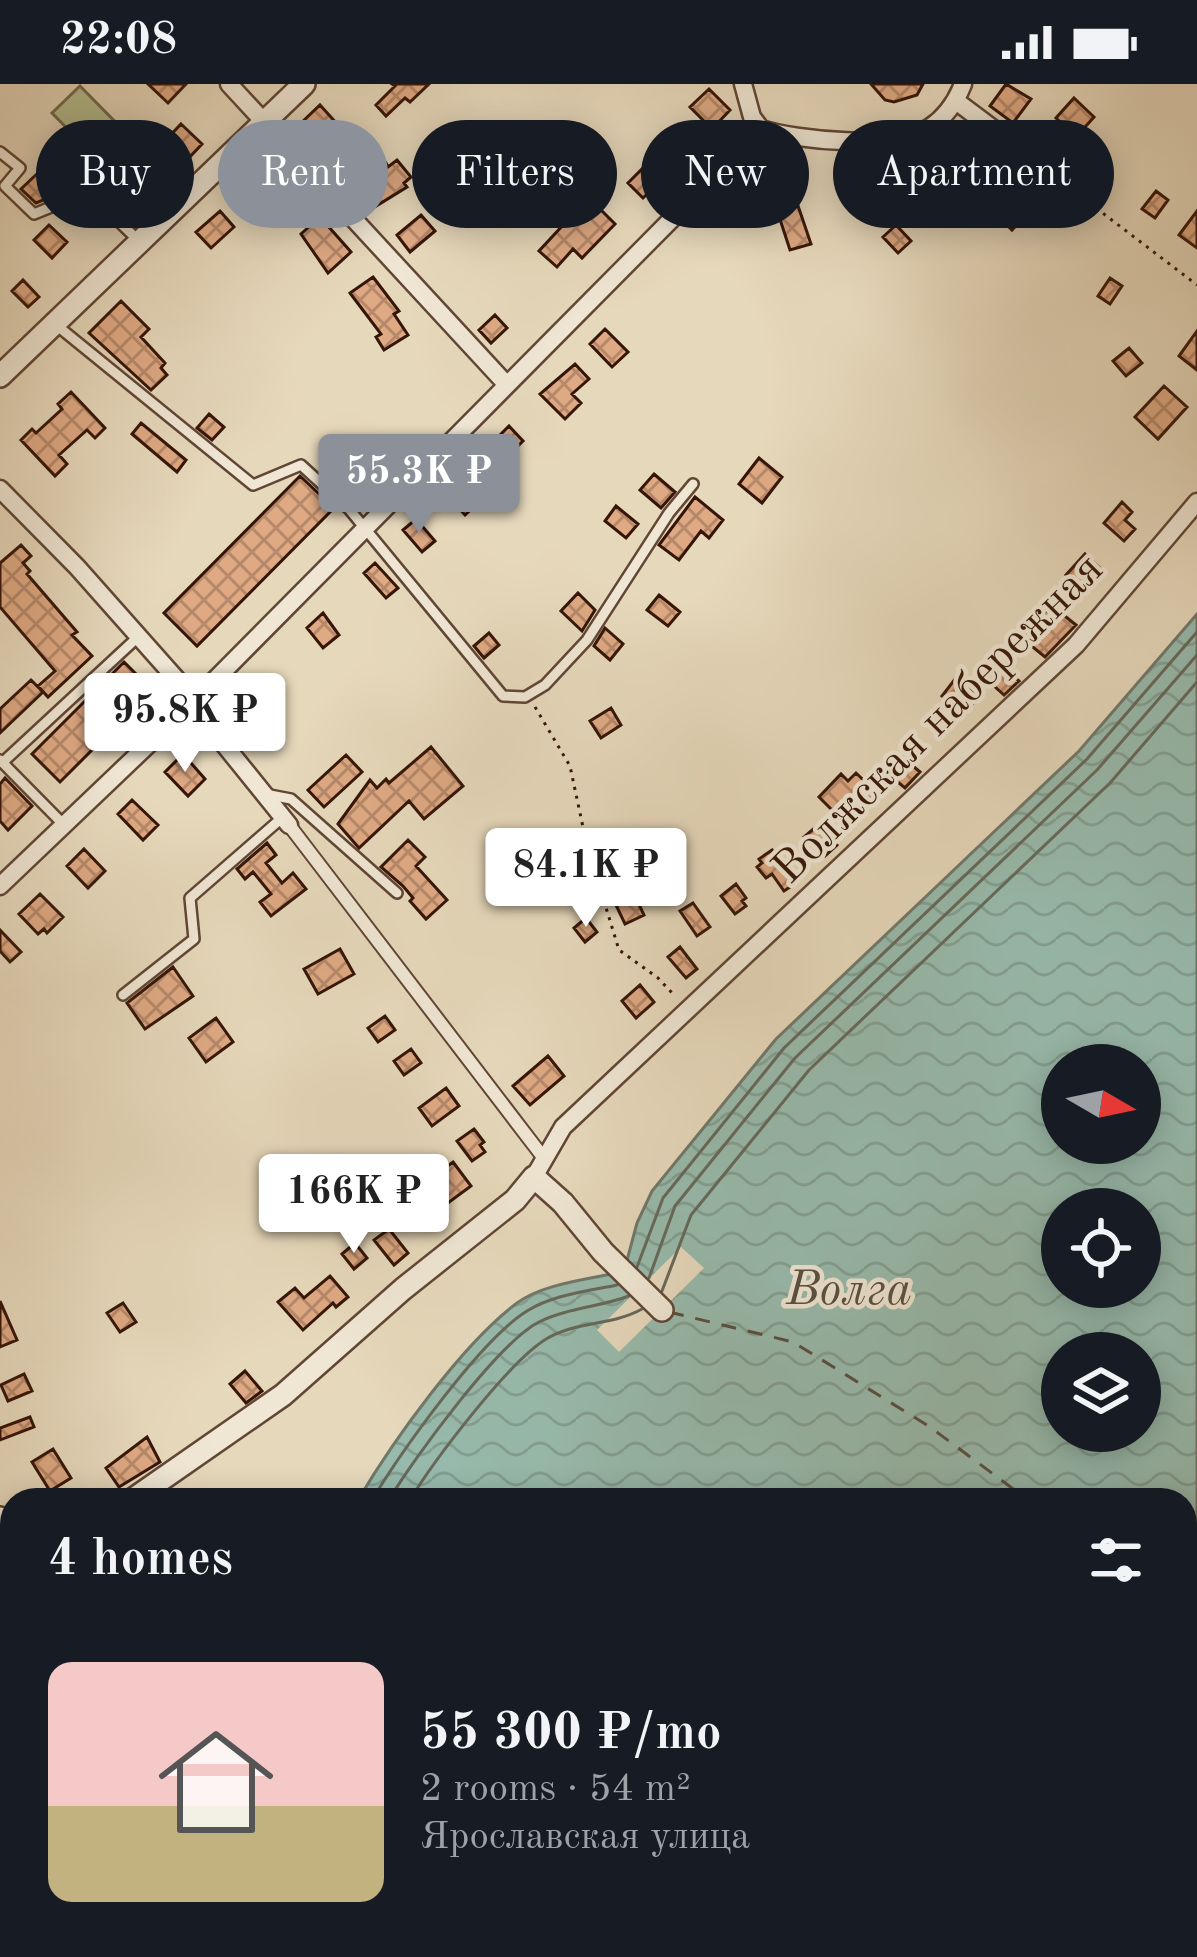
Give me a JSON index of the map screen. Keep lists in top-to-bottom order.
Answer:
{
  "streets": {
    "street": ["Волжская набережная"]
  },
  "water": ["Волга"],
  "north": "right",
  "page": {
    "status": "22:08",
    "chip": [
      "Buy",
      "Rent",
      "Filters",
      "New",
      "Apartment"
    ],
    "price": [
      "55.3K ₽",
      "95.8K ₽",
      "84.1K ₽",
      "166K ₽"
    ],
    "heading": "4 homes",
    "list": [
      {
        "name": "55 300 ₽/mo",
        "note": "2 rooms · 54 m² · Ярославская улица"
      }
    ]
  }
}
